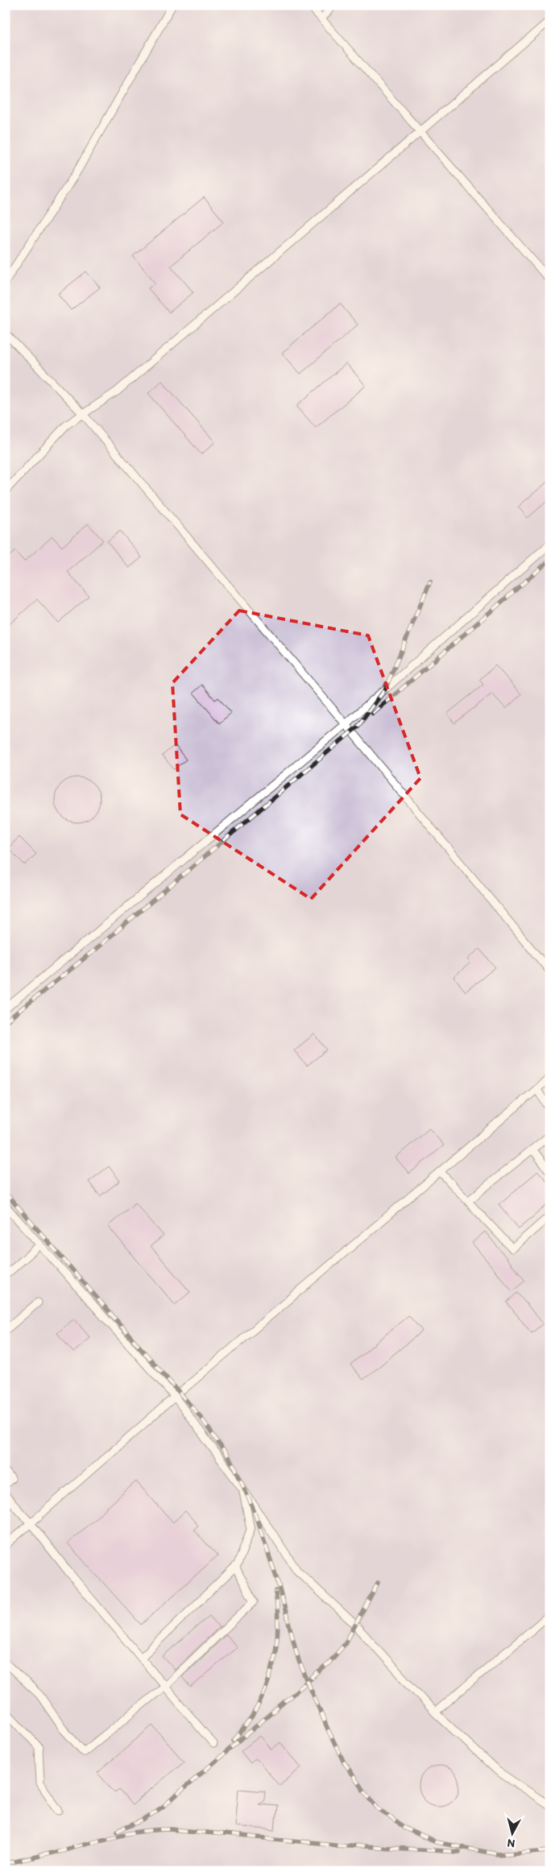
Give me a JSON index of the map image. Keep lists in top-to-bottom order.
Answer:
{
  "north": "bottom"
}
